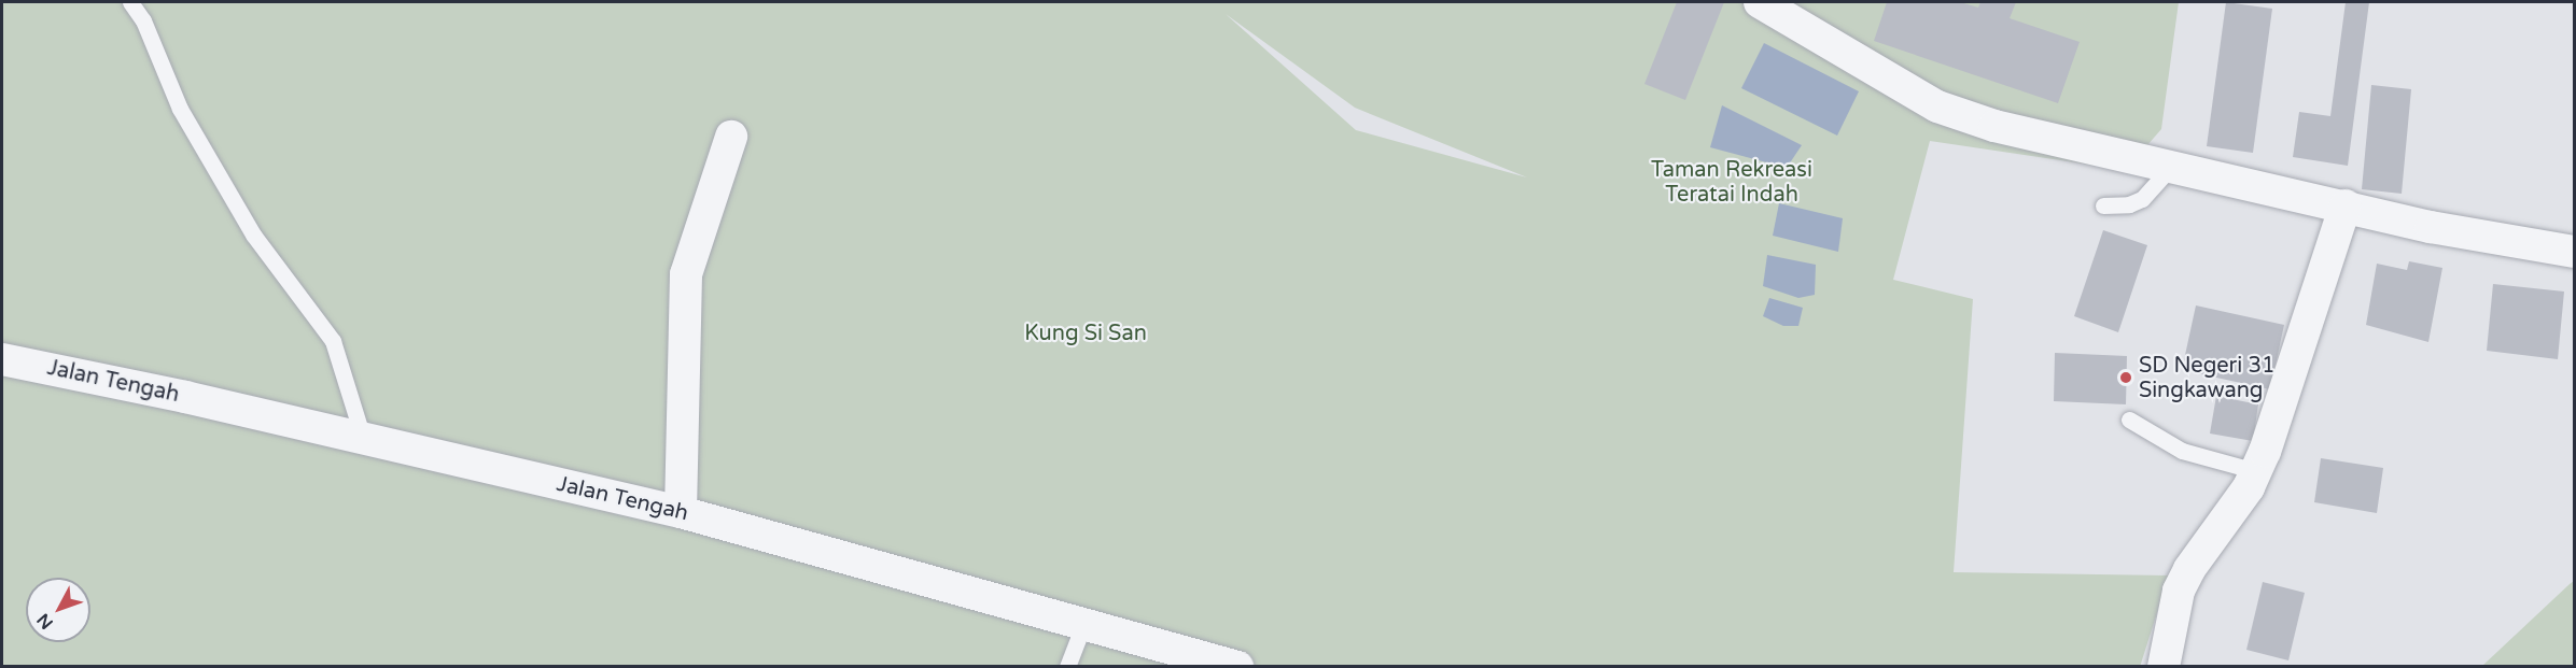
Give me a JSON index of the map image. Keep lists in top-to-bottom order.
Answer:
{
  "streets": {
    "street": ["Jalan Tengah"]
  },
  "parks": ["Taman Rekreasi Teratai Indah", "Kung Si San"],
  "places": ["SD Negeri 31 Singkawang"],
  "north": "bottom left"
}
